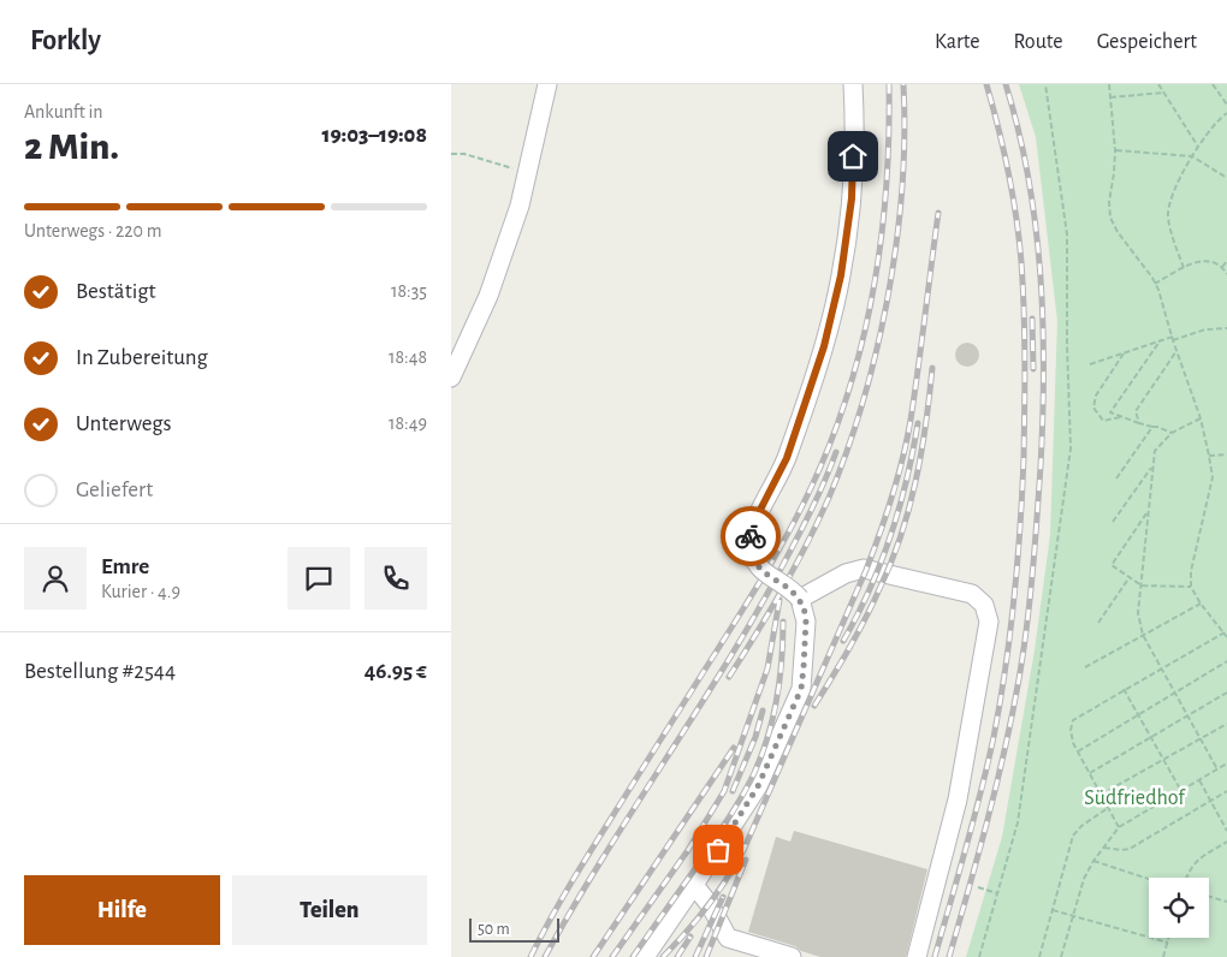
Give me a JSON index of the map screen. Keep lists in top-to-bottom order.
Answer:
{
  "parks": ["Südfriedhof"],
  "scale_bar": "50 m",
  "page": {
    "header": "Forkly",
    "nav": ["Karte", "Route", "Gespeichert"],
    "heading": ["2 Min.", "Ankunft in", "19:03–19:08"],
    "panel": [
      "Emre",
      "Kurier · 4.9",
      "Bestellung #2544",
      "46.95 €"
    ],
    "bar": "Unterwegs · 220 m",
    "list": [
      ["Bestätigt", "18:35"],
      ["In Zubereitung", "18:48"],
      ["Unterwegs", "18:49"],
      "Geliefert"
    ],
    "buttons": ["Hilfe", "Teilen"],
    "scale": "50 m"
  }
}
